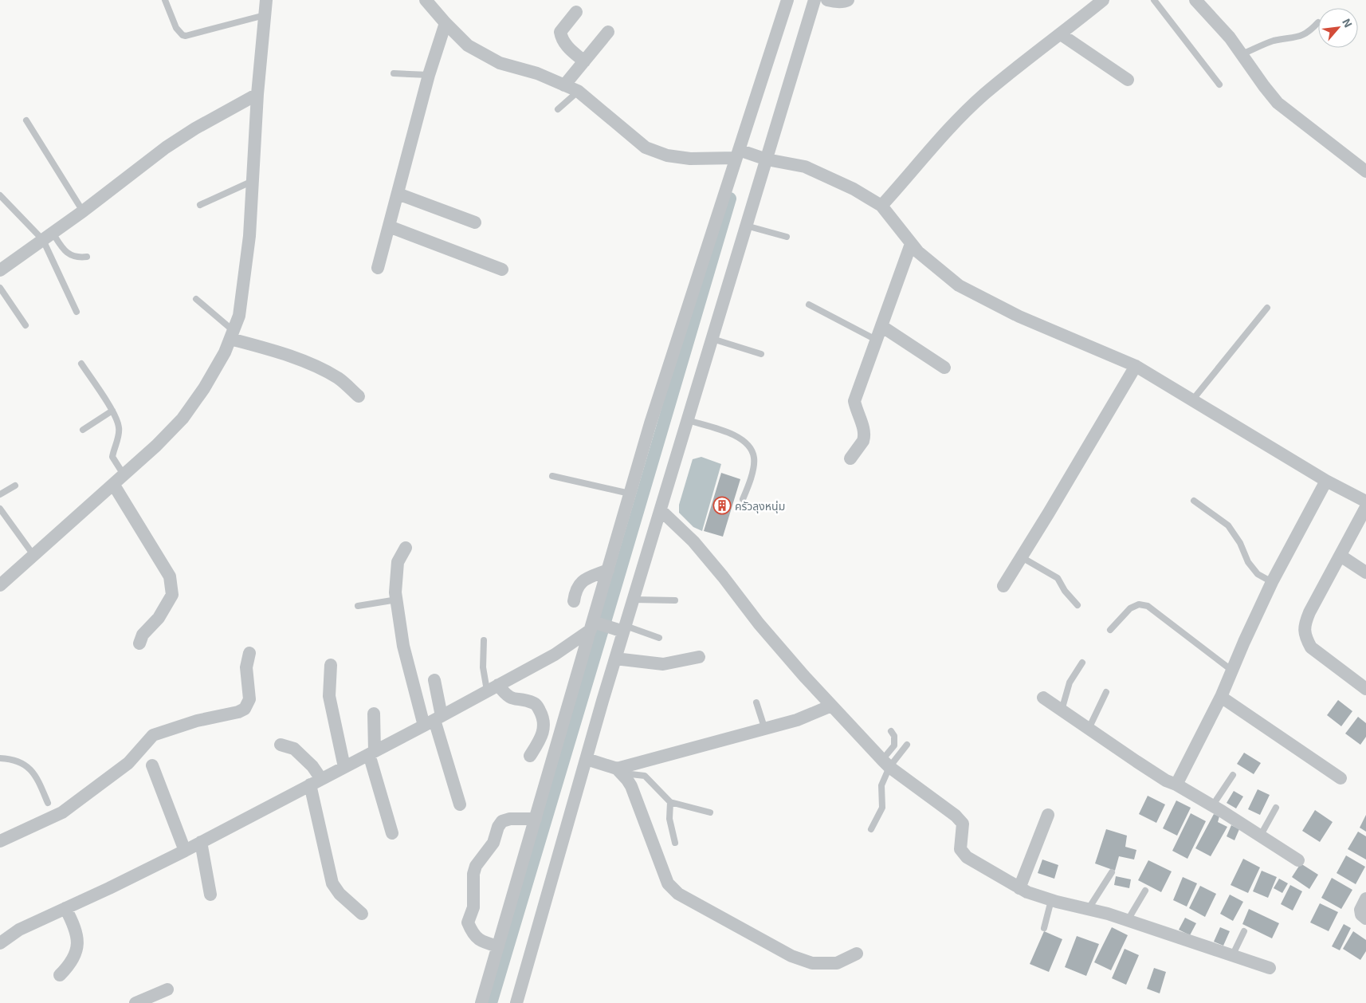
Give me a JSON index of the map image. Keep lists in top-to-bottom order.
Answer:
{
  "places": {
    "building": ["ครัวลุงหนุ่ม"]
  },
  "north": "top right"
}
